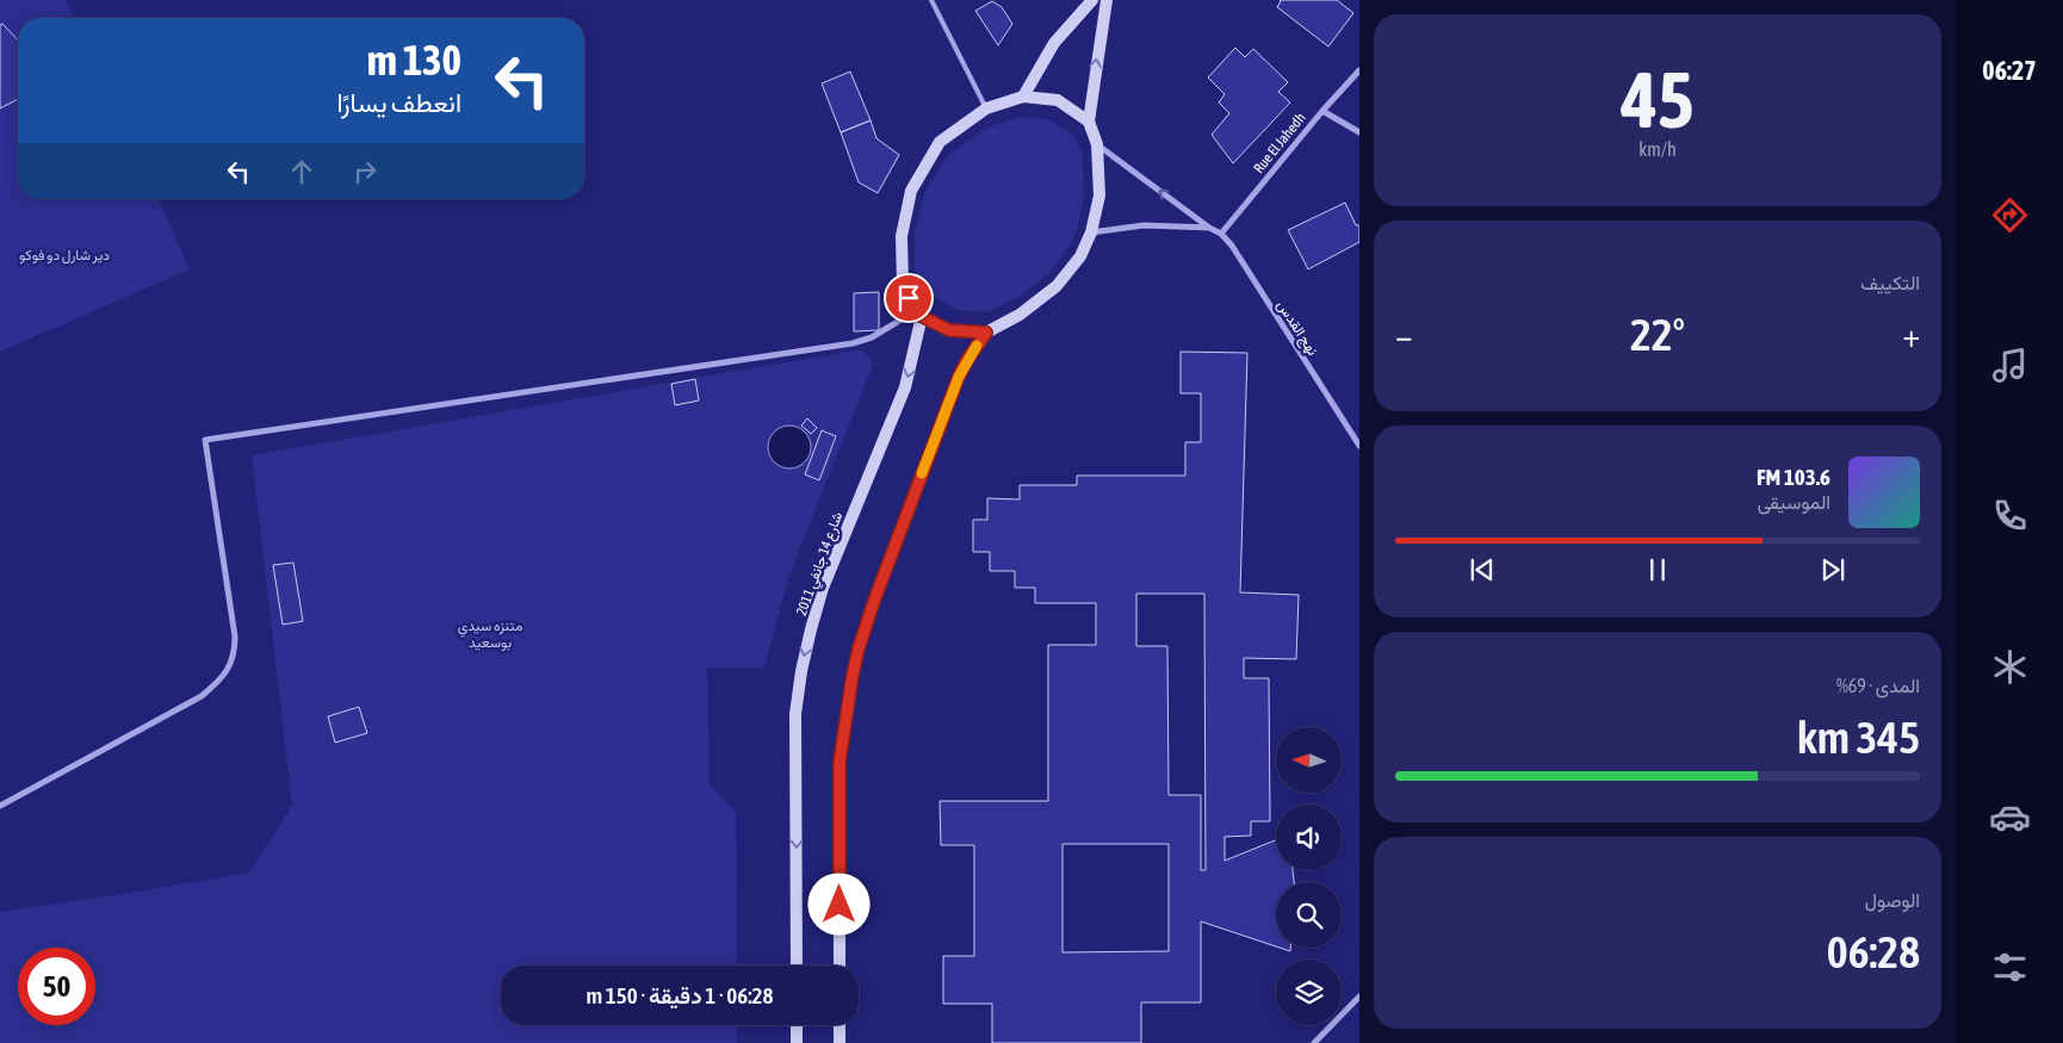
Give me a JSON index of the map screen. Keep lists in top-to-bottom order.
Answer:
{
  "streets": {
    "main road": ["شارع 14 جانفي 2011"],
    "street": ["Rue El Jahedh", "نهج القدس"]
  },
  "crossings": [
    ["Rue El Jahedh", "نهج القدس"]
  ],
  "parks": ["دير شارل دو فوكو", "متنزه سيدي بوسعيد"],
  "north": "left",
  "page": {
    "tabs": "06:27",
    "tile": [
      ["45", "km/h"],
      "التكييف",
      ["المدى · 69%", "345 km"],
      ["الوصول", "06:28"]
    ],
    "turn": ["130 m", "انعطف يسارًا"],
    "heat": ["−", "22°", "+"],
    "song": ["103.6 FM", "الموسيقى"],
    "limit": "50",
    "trip": "06:28 · 1 دقيقة · 150 m"
  }
}
